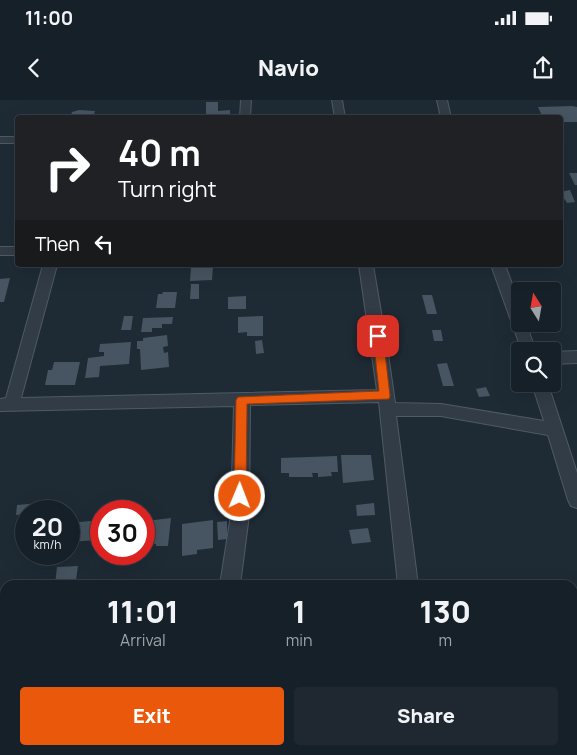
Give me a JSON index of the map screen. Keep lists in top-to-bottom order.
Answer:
{
  "north": "top",
  "page": {
    "status": "11:00",
    "header": "Navio",
    "turn": ["40 m", "Turn right"],
    "then": "Then",
    "speed": "20 km/h",
    "limit": "30",
    "eta": [
      "11:01",
      "Arrival",
      "1",
      "min",
      "130",
      "m"
    ],
    "buttons": ["Exit", "Share"]
  }
}
